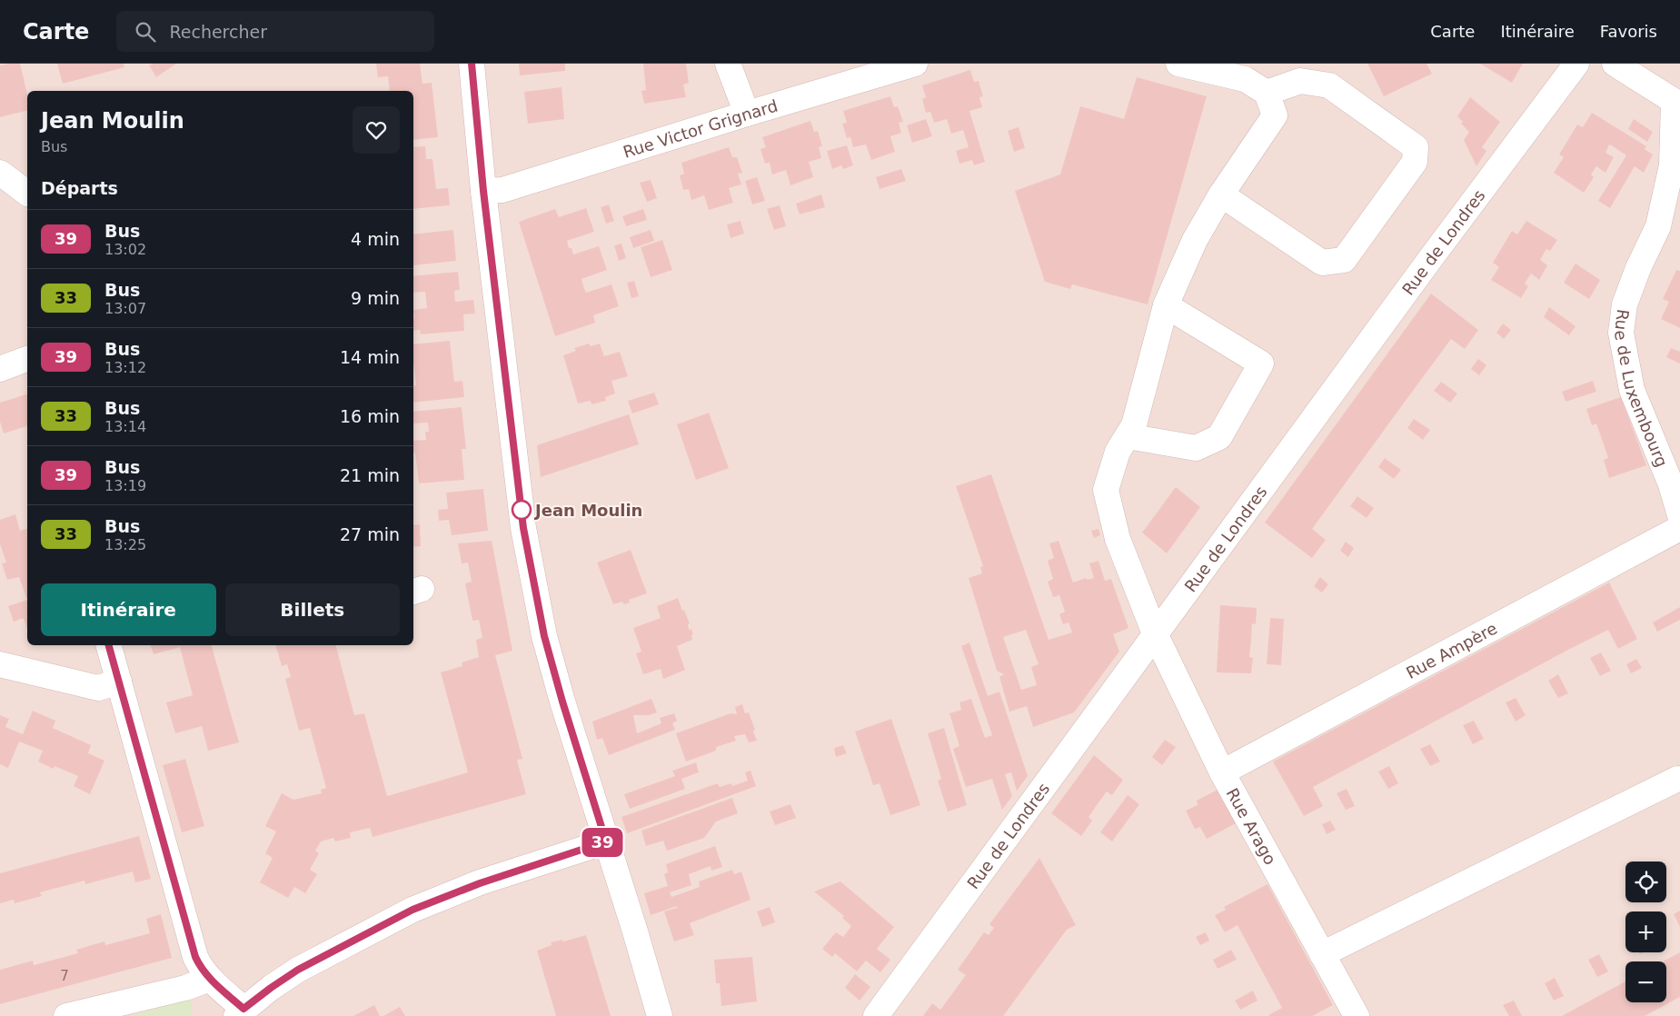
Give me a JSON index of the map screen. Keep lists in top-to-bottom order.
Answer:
{
  "streets": {
    "street": [
      "Rue Victor Grignard",
      "Rue de Londres",
      "Rue de Luxembourg",
      "Rue Ampère",
      "Rue Arago"
    ]
  },
  "crossings": [
    ["Rue de Londres", "Rue Arago"],
    ["Rue Ampère", "Rue Arago"]
  ],
  "places": ["Jean Moulin"],
  "lines": ["bus line 39"],
  "house_numbers": ["7"],
  "page": {
    "header": "Carte",
    "search": "Rechercher",
    "nav": ["Carte", "Itinéraire", "Favoris"],
    "on_map": "39",
    "heading": [
      ["Jean Moulin", "Bus"],
      "Départs"
    ],
    "list": [
      {
        "mark": "39",
        "name": "Bus",
        "note": "13:02",
        "value": "4 min"
      },
      {
        "mark": "33",
        "name": "Bus",
        "note": "13:07",
        "value": "9 min"
      },
      {
        "mark": "39",
        "name": "Bus",
        "note": "13:12",
        "value": "14 min"
      },
      {
        "mark": "33",
        "name": "Bus",
        "note": "13:14",
        "value": "16 min"
      },
      {
        "mark": "39",
        "name": "Bus",
        "note": "13:19",
        "value": "21 min"
      },
      {
        "mark": "33",
        "name": "Bus",
        "note": "13:25",
        "value": "27 min"
      }
    ],
    "buttons": ["Itinéraire", "Billets"],
    "map_buttons": ["+", "−"]
  }
}
